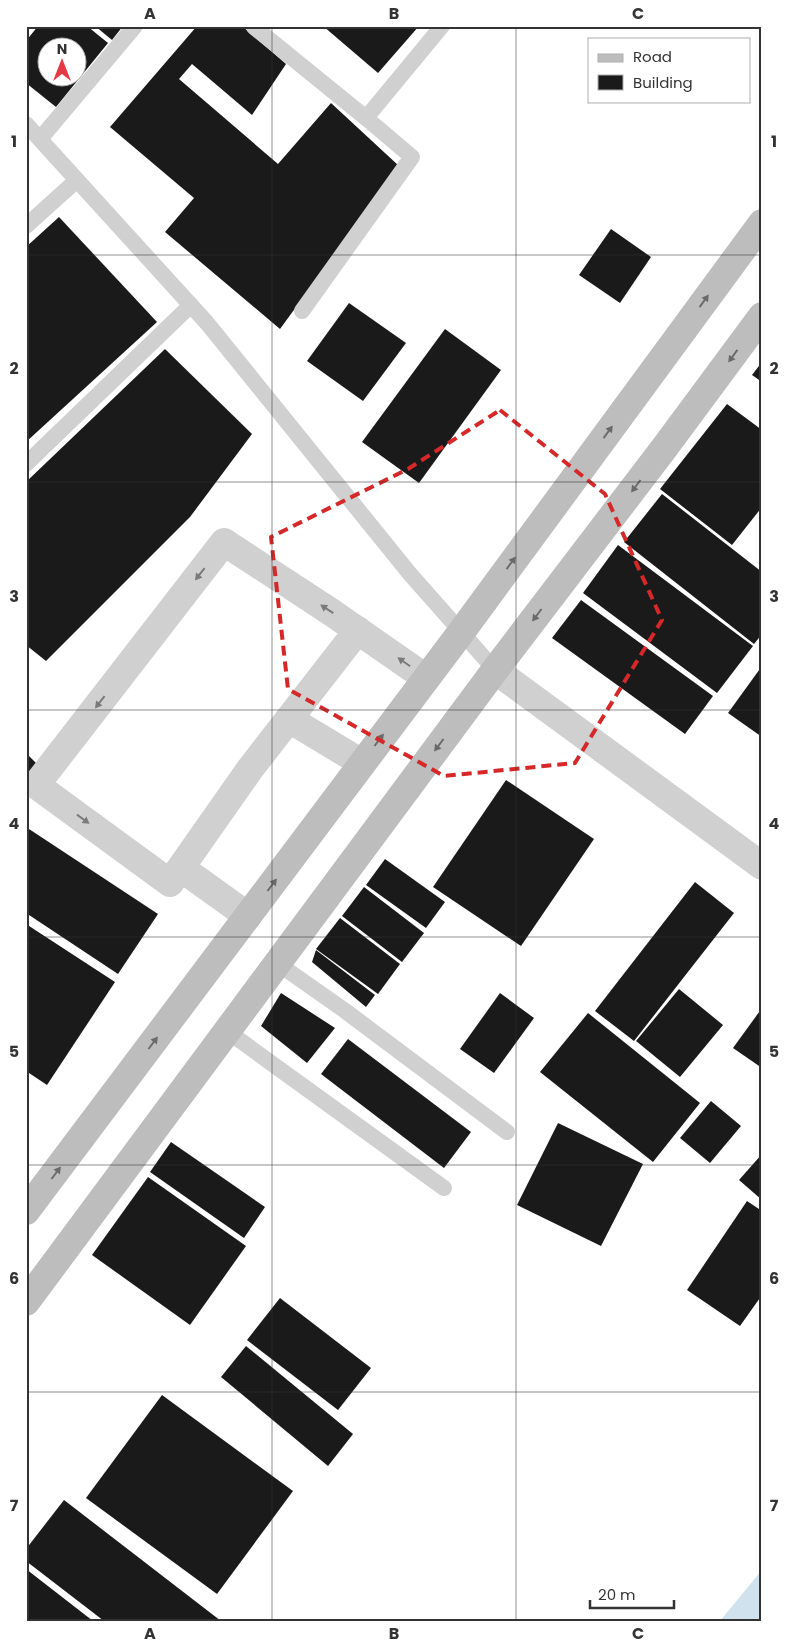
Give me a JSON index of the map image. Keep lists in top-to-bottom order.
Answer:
{
  "legend": ["Road", "Building"],
  "scale_bar": "20 m",
  "north": "top",
  "grid": {
    "columns": ["A", "B", "C"],
    "rows": [
      "1",
      "2",
      "3",
      "4",
      "5",
      "6",
      "7"
    ]
  }
}
